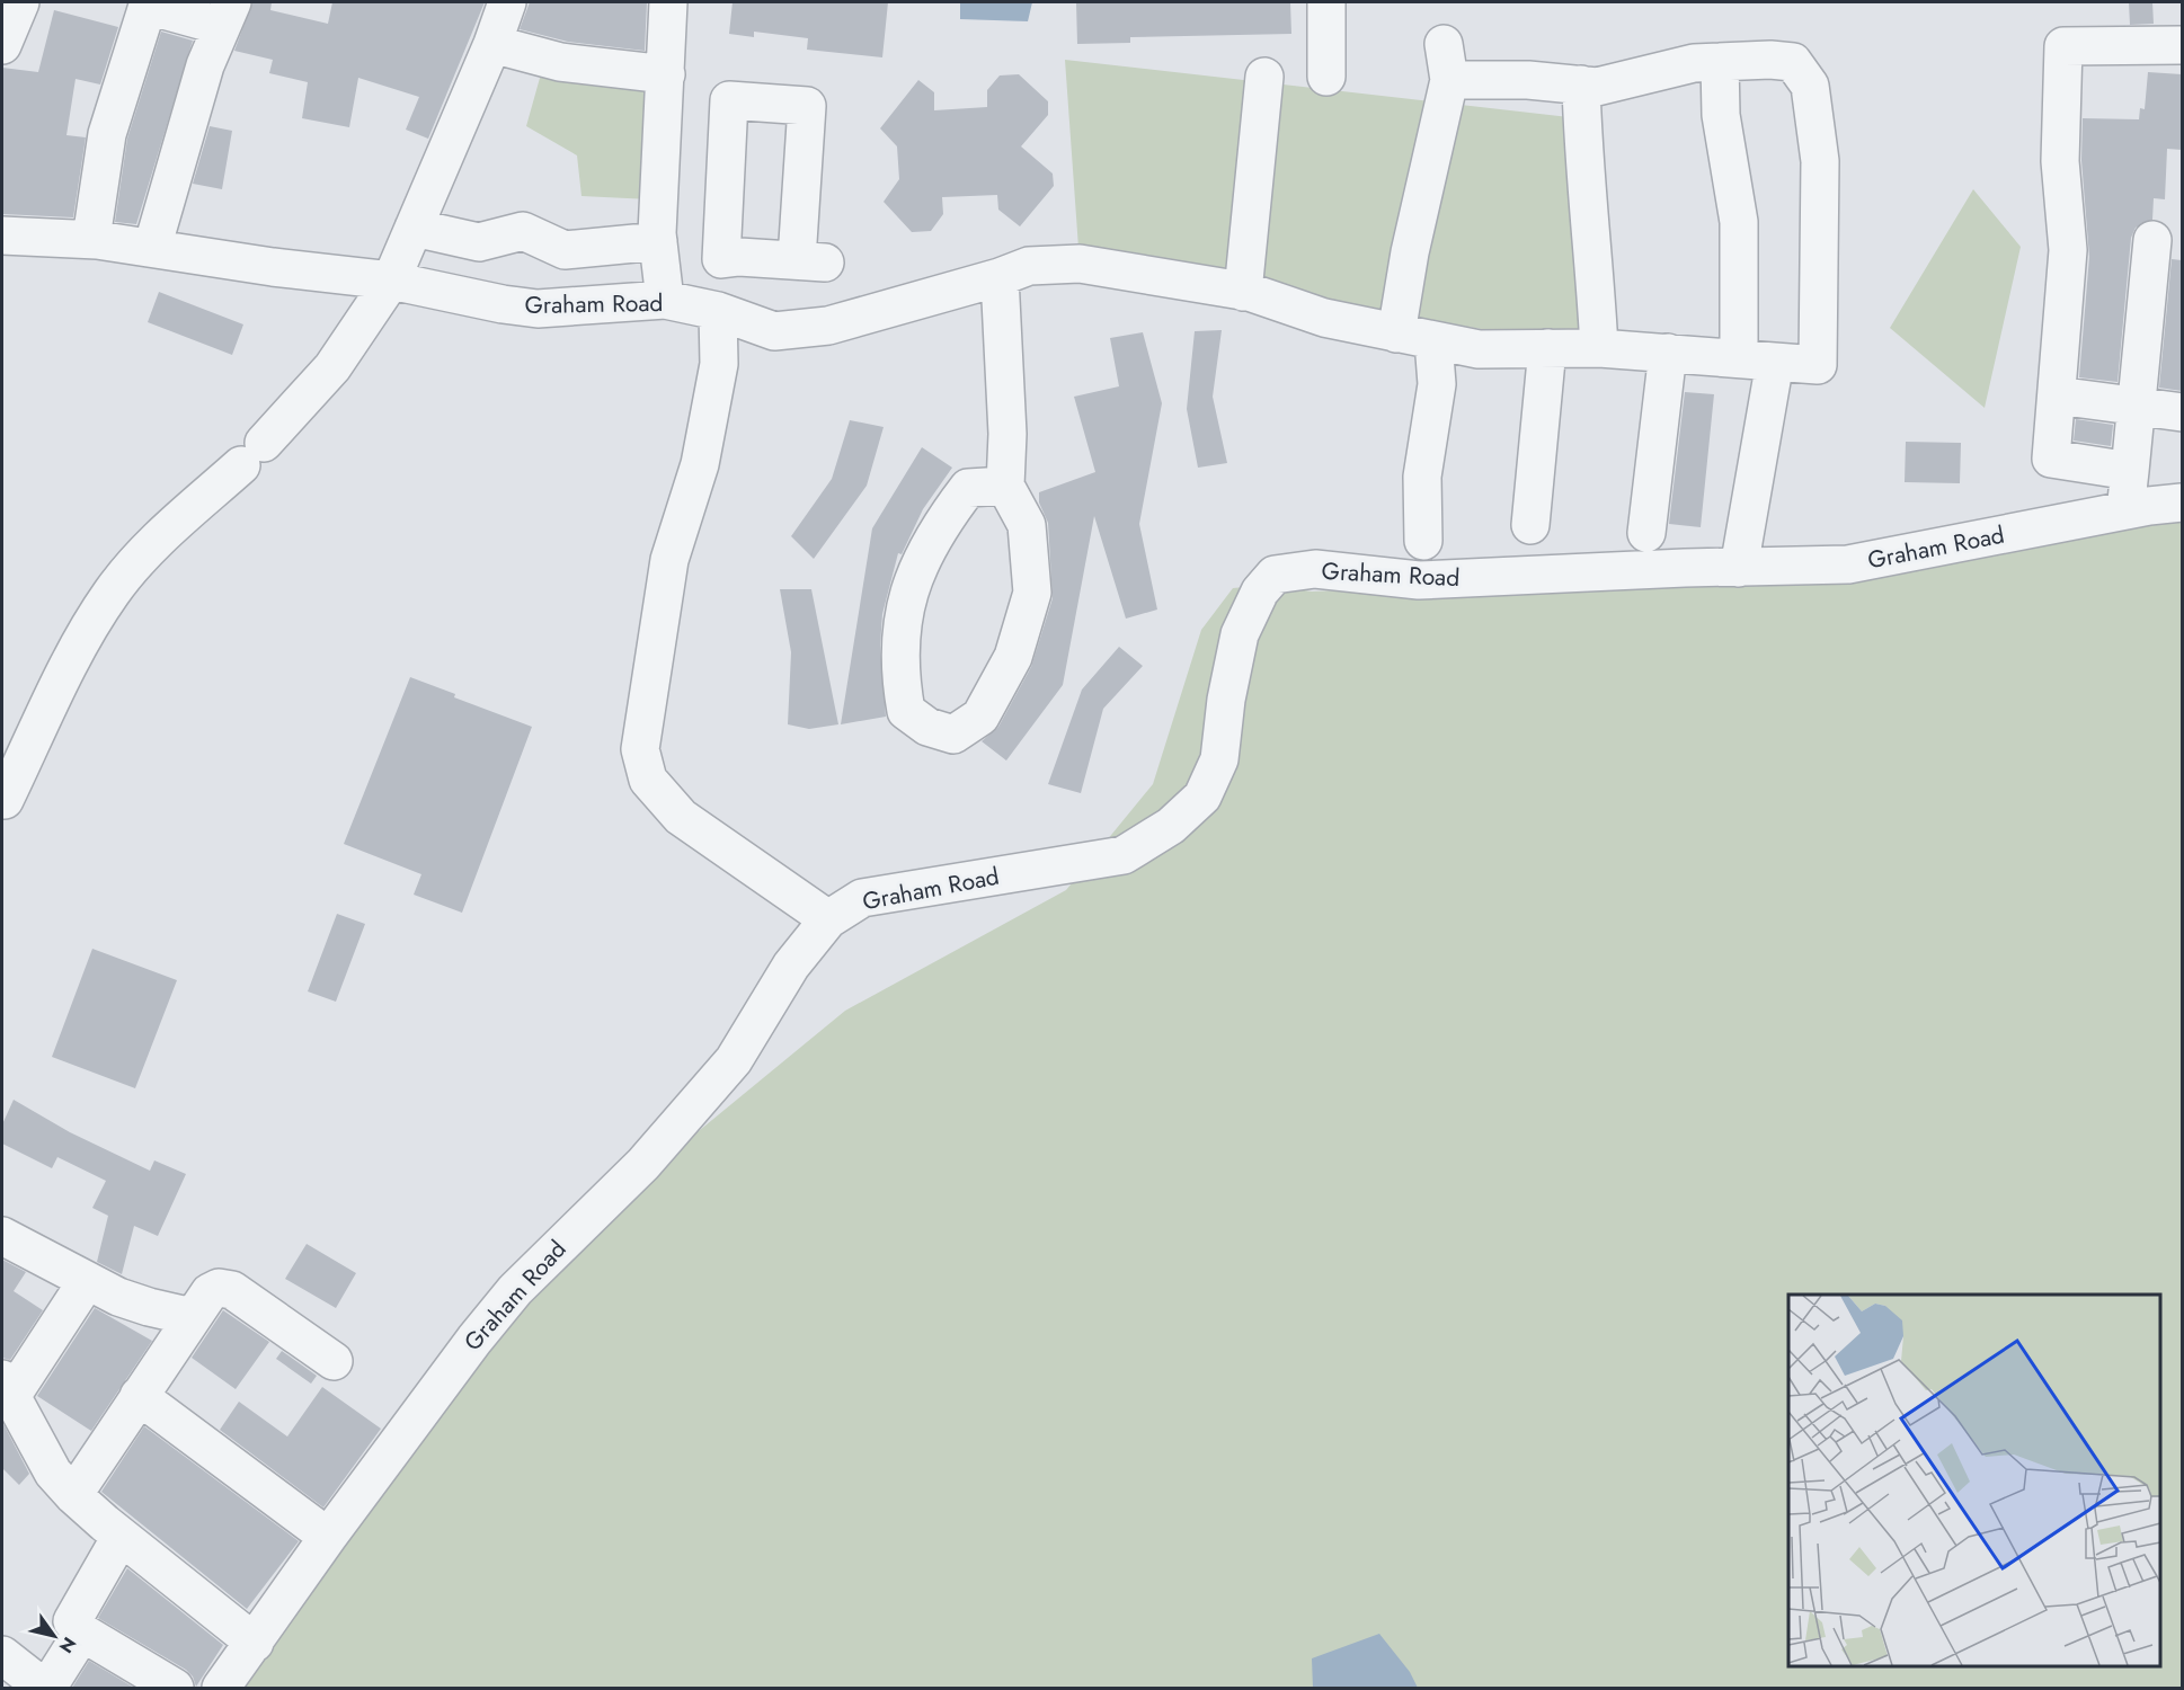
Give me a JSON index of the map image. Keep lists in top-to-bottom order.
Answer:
{
  "streets": {
    "street": ["Graham Road"]
  },
  "north": "bottom right"
}
